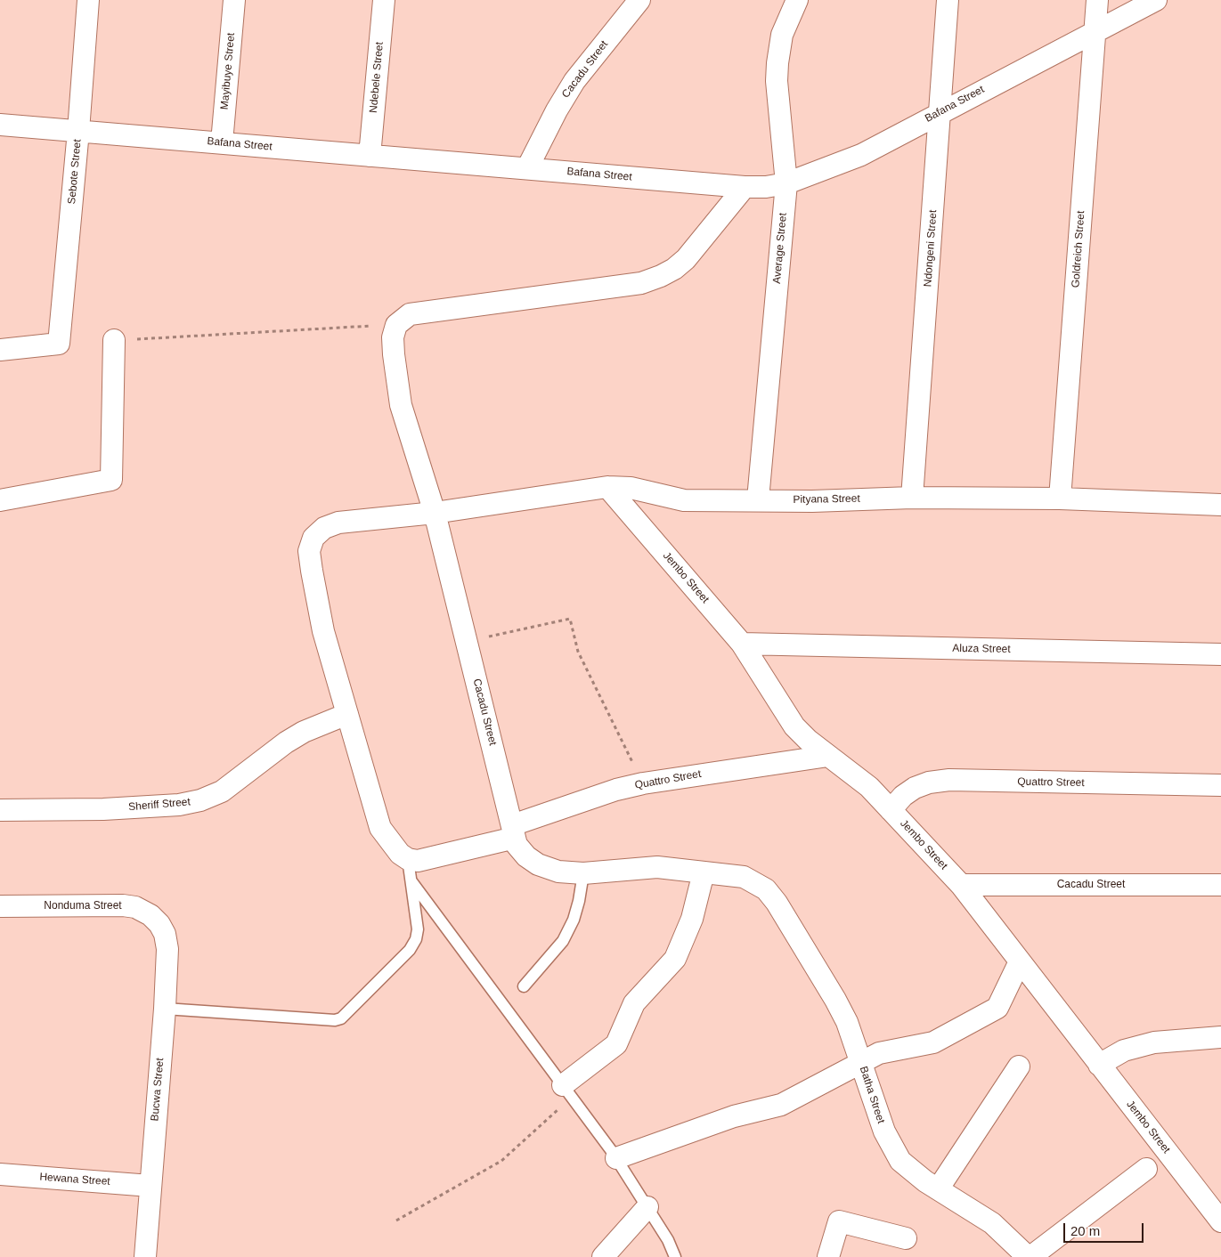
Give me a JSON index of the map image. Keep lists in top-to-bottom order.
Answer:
{
  "streets": {
    "street": [
      "Cacadu Street",
      "Mayibuye Street",
      "Ndebele Street",
      "Bafana Street",
      "Sebote Street",
      "Average Street",
      "Ndongeni Street",
      "Goldreich Street",
      "Pityana Street",
      "Jembo Street",
      "Aluza Street",
      "Quattro Street",
      "Sheriff Street",
      "Nonduma Street",
      "Bucwa Street",
      "Batha Street",
      "Hewana Street"
    ]
  },
  "crossings": [
    ["Cacadu Street", "Bafana Street"],
    ["Cacadu Street", "Pityana Street"],
    ["Cacadu Street", "Jembo Street"],
    ["Cacadu Street", "Quattro Street"],
    ["Cacadu Street", "Batha Street"],
    ["Mayibuye Street", "Bafana Street"],
    ["Ndebele Street", "Bafana Street"],
    ["Bafana Street", "Sebote Street"],
    ["Bafana Street", "Average Street"],
    ["Bafana Street", "Ndongeni Street"],
    ["Bafana Street", "Goldreich Street"],
    ["Average Street", "Pityana Street"],
    ["Ndongeni Street", "Pityana Street"],
    ["Goldreich Street", "Pityana Street"],
    ["Pityana Street", "Jembo Street"],
    ["Pityana Street", "Quattro Street"],
    ["Pityana Street", "Sheriff Street"],
    ["Jembo Street", "Aluza Street"],
    ["Jembo Street", "Quattro Street"],
    ["Nonduma Street", "Bucwa Street"],
    ["Bucwa Street", "Hewana Street"]
  ],
  "scale_bar": "20 m"
}
